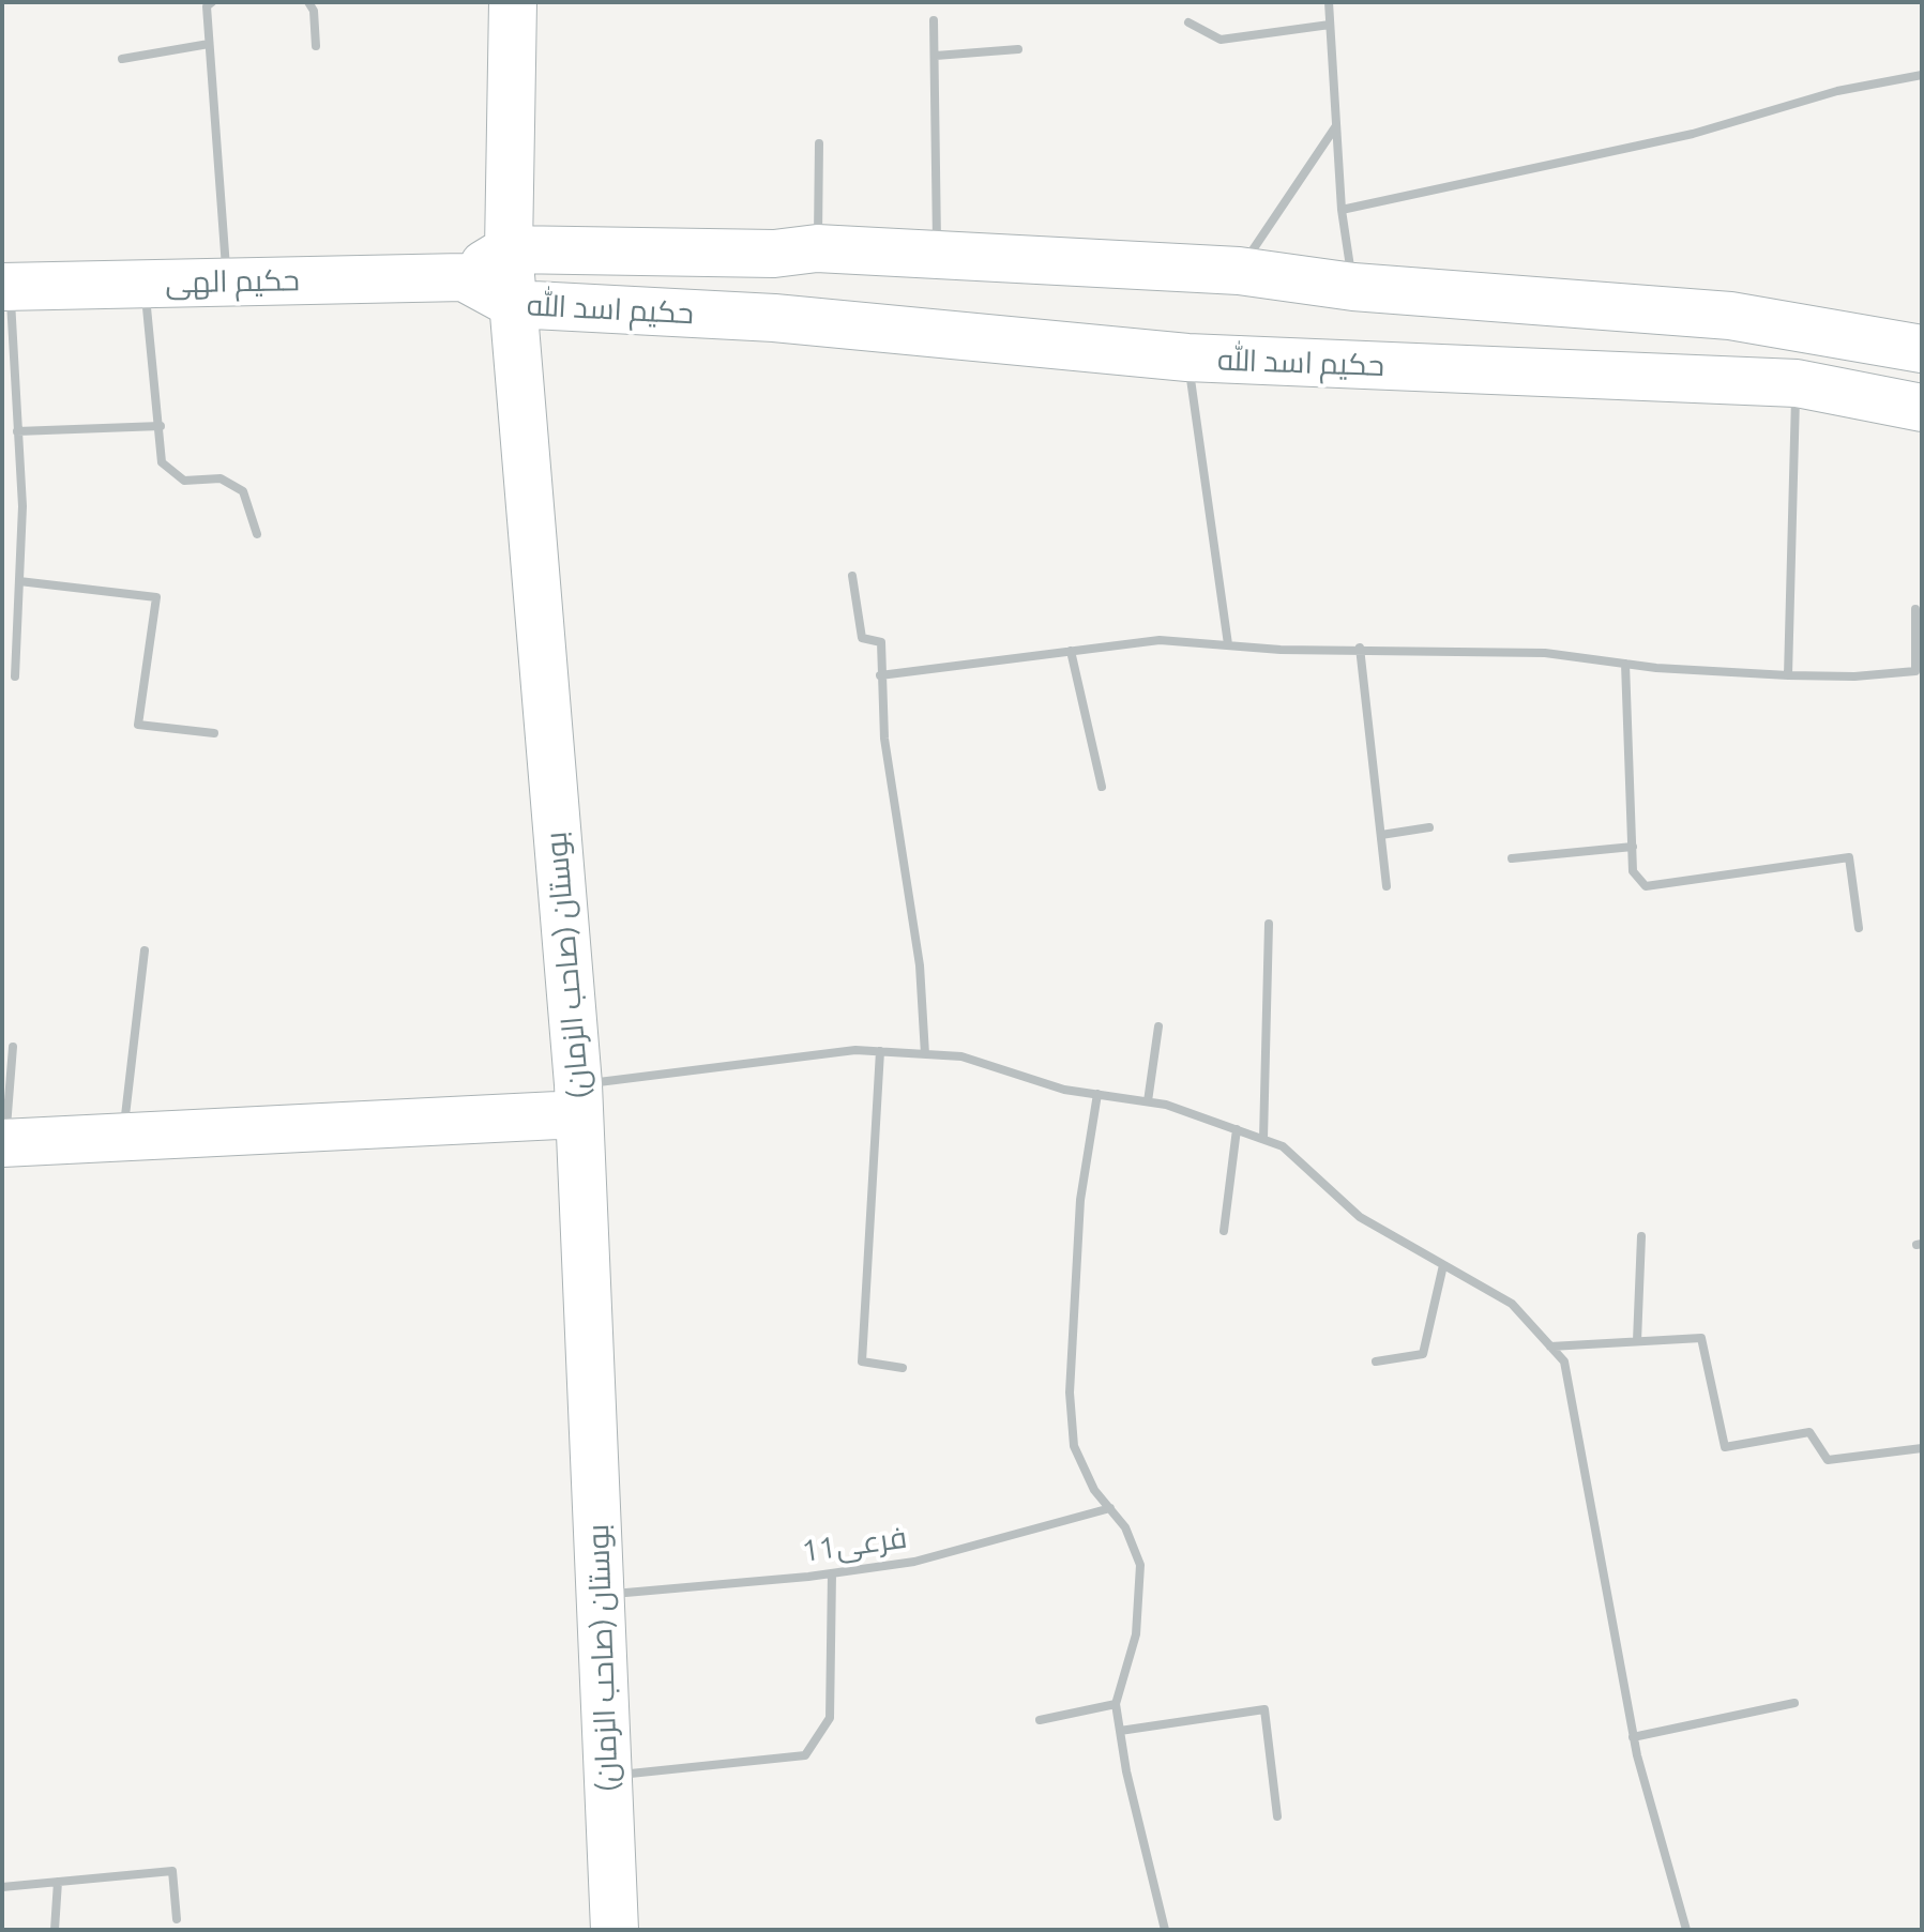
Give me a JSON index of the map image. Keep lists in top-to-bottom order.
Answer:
{
  "streets": {
    "main road": ["حکیم الهی", "حکیم اسد الله", "بوستان (صاحب الزمان)"],
    "street": ["فرعی11"]
  },
  "crossings": [
    ["حکیم الهی", "حکیم اسد الله"],
    ["حکیم اسد الله", "بوستان (صاحب الزمان)"],
    ["بوستان (صاحب الزمان)", "فرعی11"]
  ]
}
